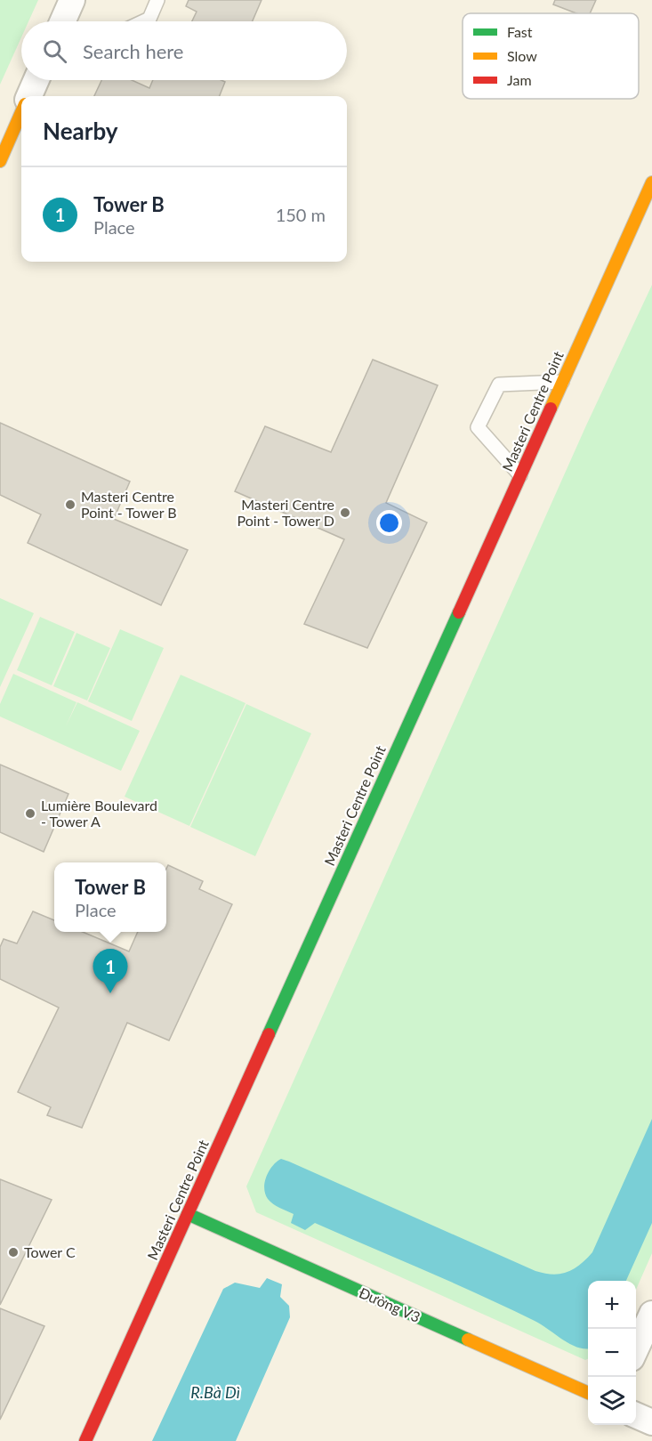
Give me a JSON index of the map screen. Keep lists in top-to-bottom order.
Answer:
{
  "streets": {
    "street": ["Masteri Centre Point", "Đường V3"]
  },
  "crossings": [
    ["Masteri Centre Point", "Đường V3"]
  ],
  "water": ["R.Bà Dì"],
  "places": [
    "Masteri Centre Point - Tower B",
    "Masteri Centre Point - Tower D",
    "Lumière Boulevard - Tower A",
    "Tower C"
  ],
  "legend": ["Fast", "Slow", "Jam"],
  "page": {
    "search": "Search here",
    "heading": "Nearby",
    "list": [
      {
        "mark": "1",
        "name": "Tower B",
        "note": "Place",
        "value": "150 m"
      }
    ],
    "popup": ["Tower B", "Place"],
    "pins": "1",
    "map_buttons": ["+", "−"]
  }
}
